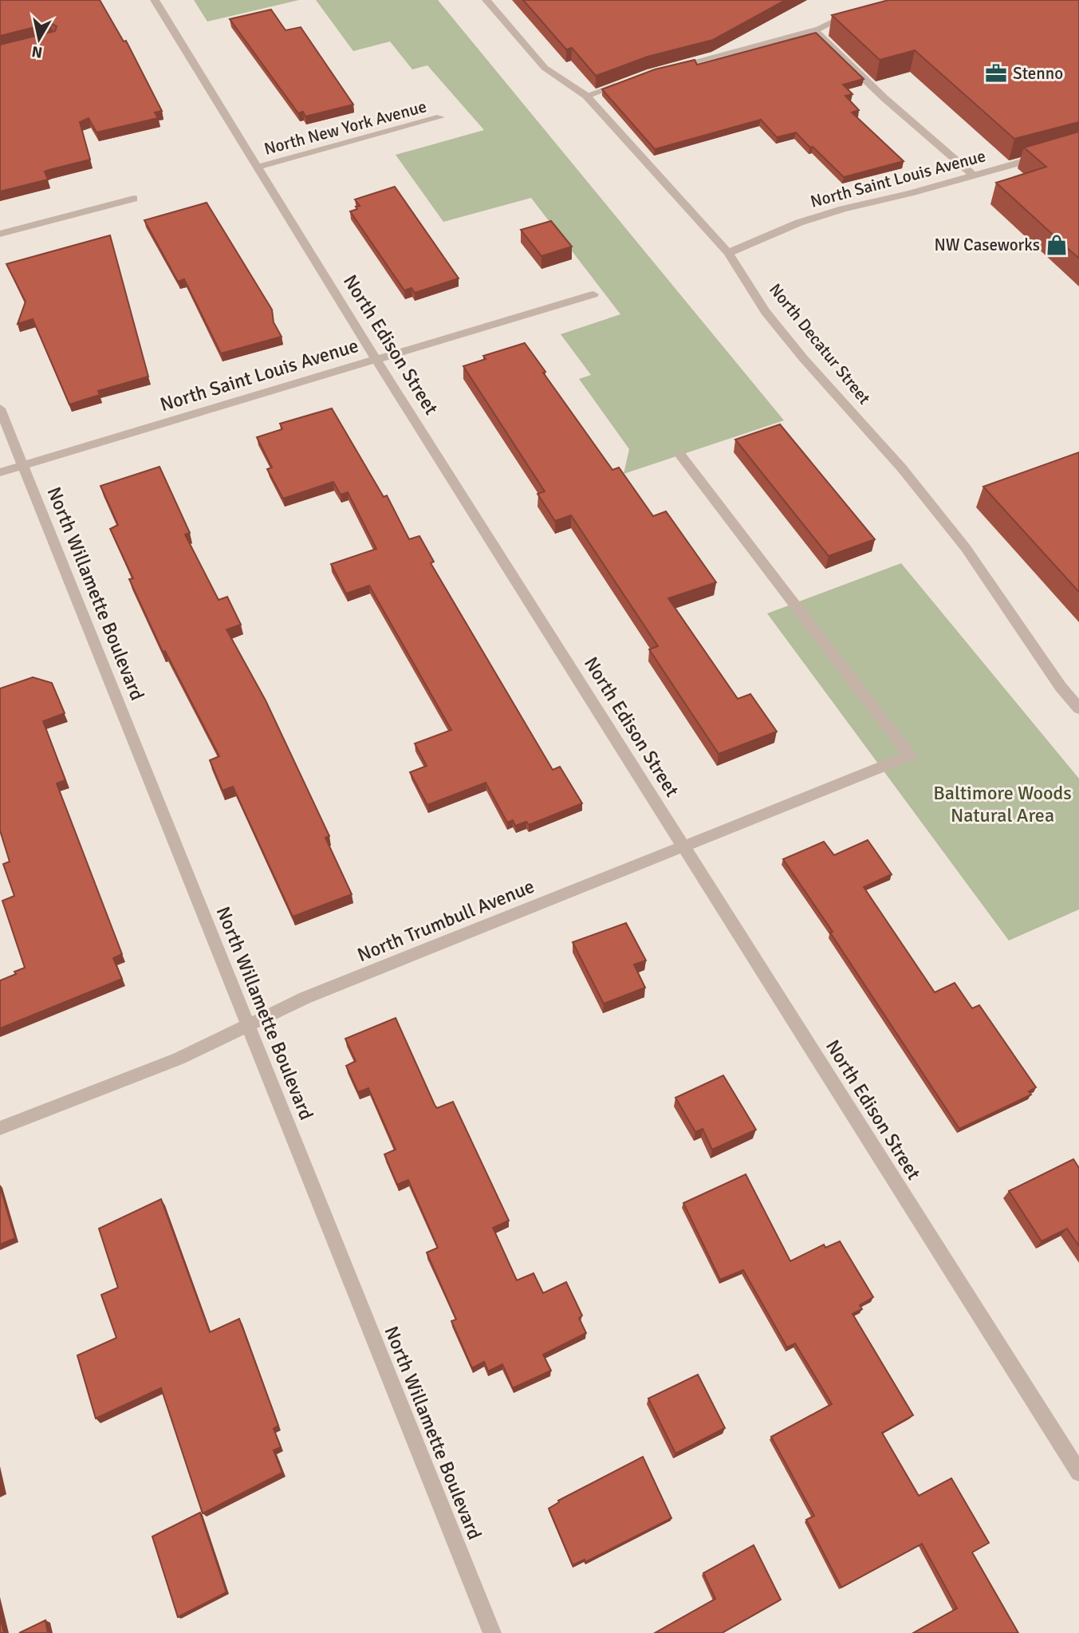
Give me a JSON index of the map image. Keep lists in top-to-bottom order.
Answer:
{
  "streets": {
    "street": [
      "North New York Avenue",
      "North Saint Louis Avenue",
      "North Decatur Street",
      "North Edison Street",
      "North Willamette Boulevard",
      "North Trumbull Avenue"
    ]
  },
  "crossings": [
    ["North New York Avenue", "North Edison Street"],
    ["North Saint Louis Avenue", "North Decatur Street"],
    ["North Saint Louis Avenue", "North Edison Street"],
    ["North Saint Louis Avenue", "North Willamette Boulevard"],
    ["North Edison Street", "North Trumbull Avenue"],
    ["North Willamette Boulevard", "North Trumbull Avenue"]
  ],
  "parks": ["Baltimore Woods Natural Area"],
  "places": {
    "office": ["Stenno"],
    "shop": ["NW Caseworks"]
  },
  "north": "bottom"
}
